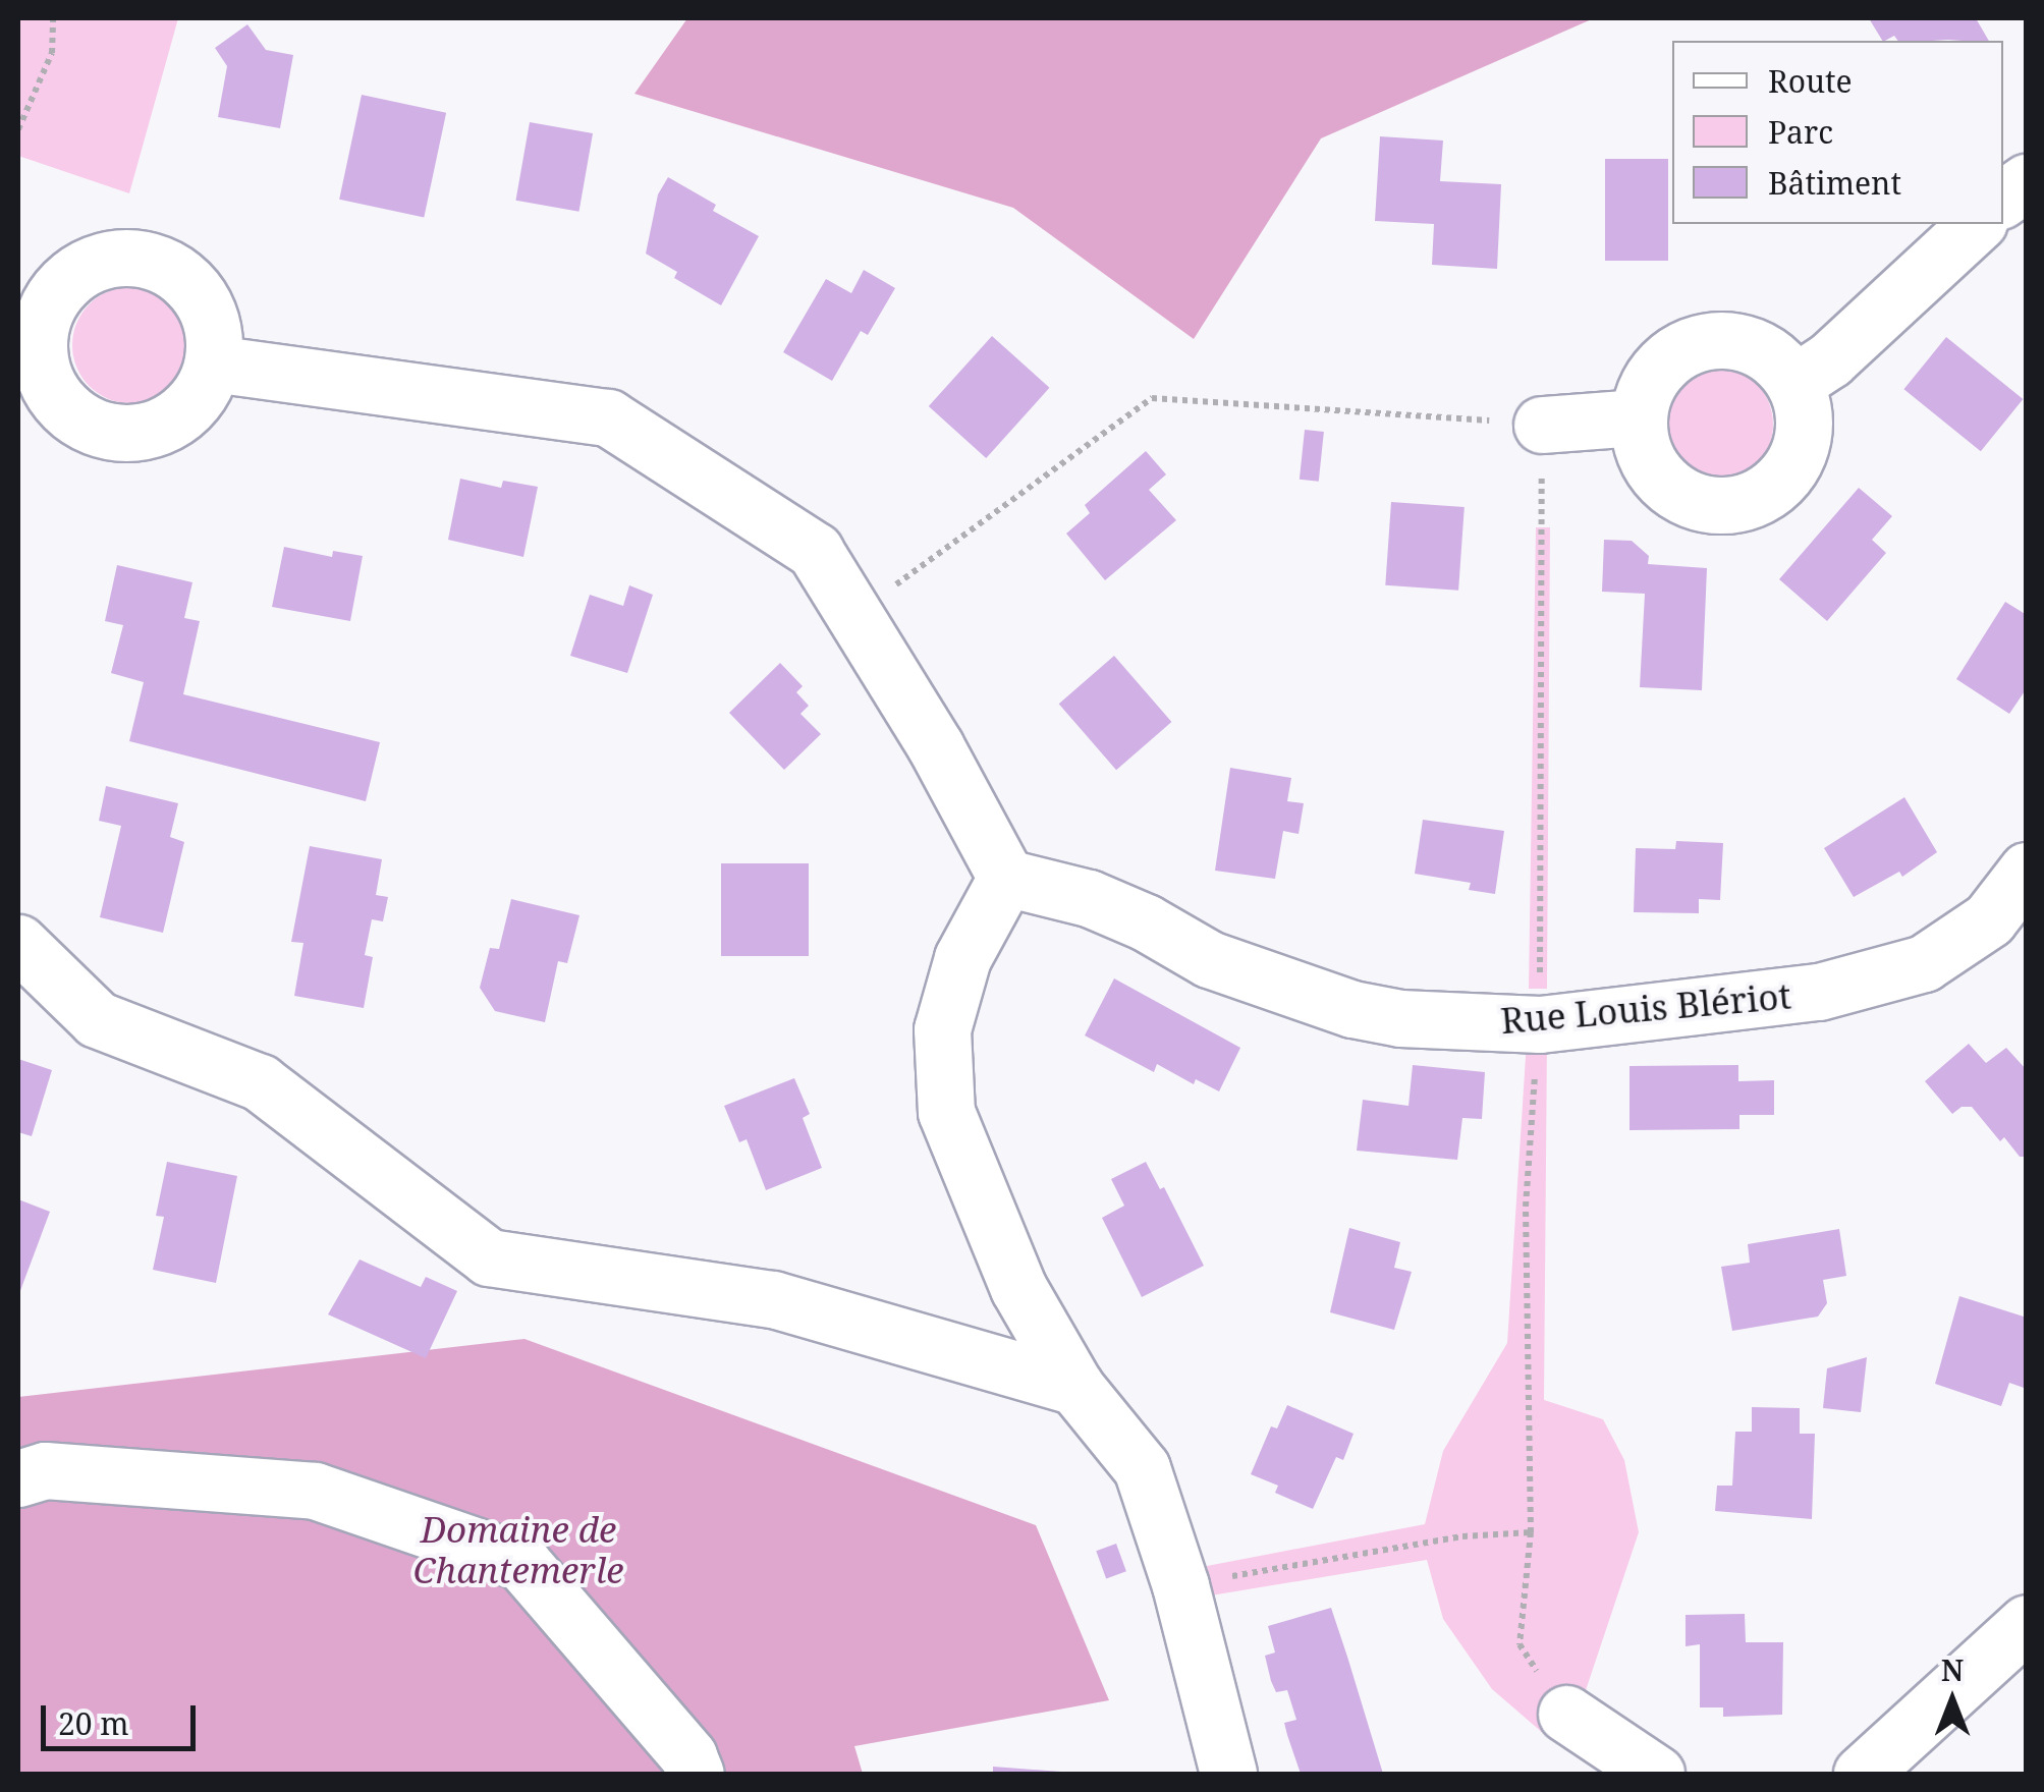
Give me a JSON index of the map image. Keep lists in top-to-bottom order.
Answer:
{
  "streets": {
    "street": ["Rue Louis Blériot"]
  },
  "parks": ["Domaine de Chantemerle"],
  "legend": ["Route", "Parc", "Bâtiment"],
  "scale_bar": "20 m",
  "north": "top"
}
